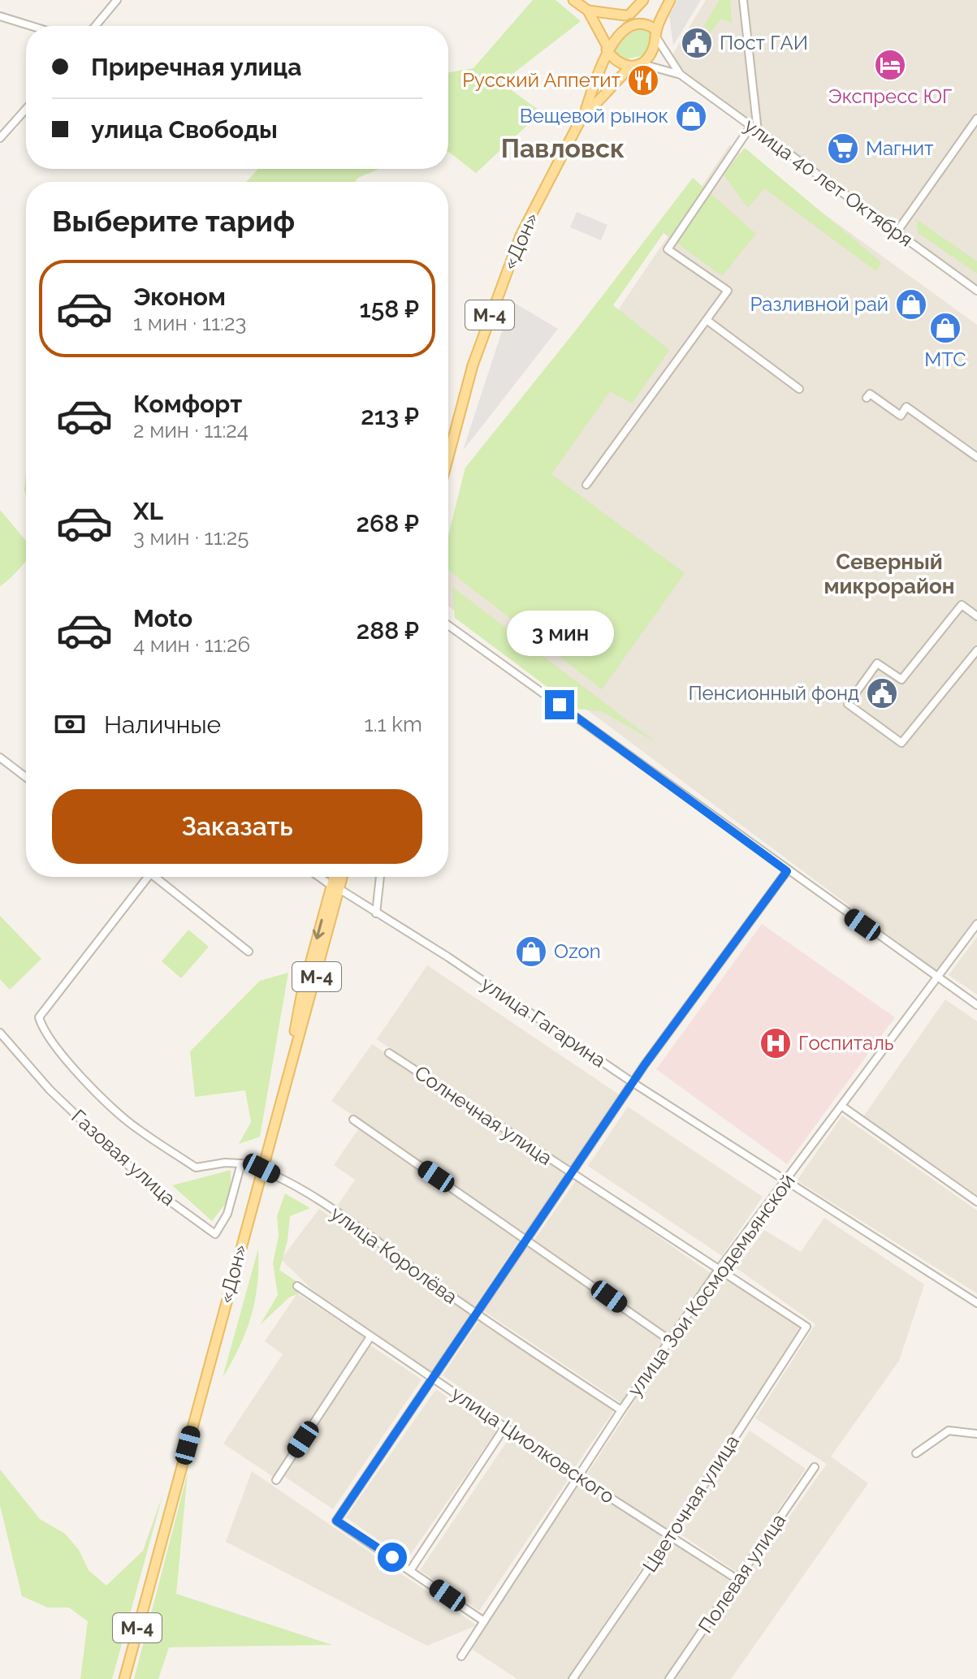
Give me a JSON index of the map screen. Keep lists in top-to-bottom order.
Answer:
{
  "streets": {
    "main road": ["«Дон»", "М-4"],
    "street": [
      "улица 40 лет Октября",
      "улица Гагарина",
      "Солнечная улица",
      "Газовая улица",
      "улица Королёва",
      "улица Зои Космодемьянской",
      "улица Циолковского",
      "Цветочная улица",
      "Полевая улица"
    ]
  },
  "crossings": [
    ["улица 40 лет Октября", "«Дон»"],
    ["«Дон»", "улица Гагарина"],
    ["«Дон»", "улица Королёва"],
    ["улица Гагарина", "улица Зои Космодемьянской"],
    ["Солнечная улица", "улица Зои Космодемьянской"],
    ["Солнечная улица", "Цветочная улица"],
    ["улица Королёва", "улица Зои Космодемьянской"],
    ["улица Зои Космодемьянской", "улица Циолковского"],
    ["улица Циолковского", "Цветочная улица"],
    ["улица Циолковского", "Полевая улица"]
  ],
  "districts": ["Павловск", "Северный микрорайон"],
  "places": {
    "public building": ["Пост ГАИ", "Пенсионный фонд"],
    "hotel": ["Экспресс ЮГ"],
    "restaurant": ["Русский Аппетит"],
    "shop": [
      "Вещевой рынок",
      "Разливной рай",
      "МТС",
      "Ozon"
    ],
    "supermarket": ["Магнит"],
    "hospital": ["Госпиталь"]
  },
  "page": {
    "banner": ["Приречная улица", "улица Свободы"],
    "heading": "Выберите тариф",
    "list": [
      {
        "name": "Эконом",
        "note": "1 мин · 11:23",
        "value": "158 ₽"
      },
      {
        "name": "Комфорт",
        "note": "2 мин · 11:24",
        "value": "213 ₽"
      },
      {
        "name": "XL",
        "note": "3 мин · 11:25",
        "value": "268 ₽"
      },
      {
        "name": "Moto",
        "note": "4 мин · 11:26",
        "value": "288 ₽"
      }
    ],
    "bubble": "3 мин",
    "pay": ["Наличные", "1.1 km"],
    "buttons": "Заказать"
  }
}
